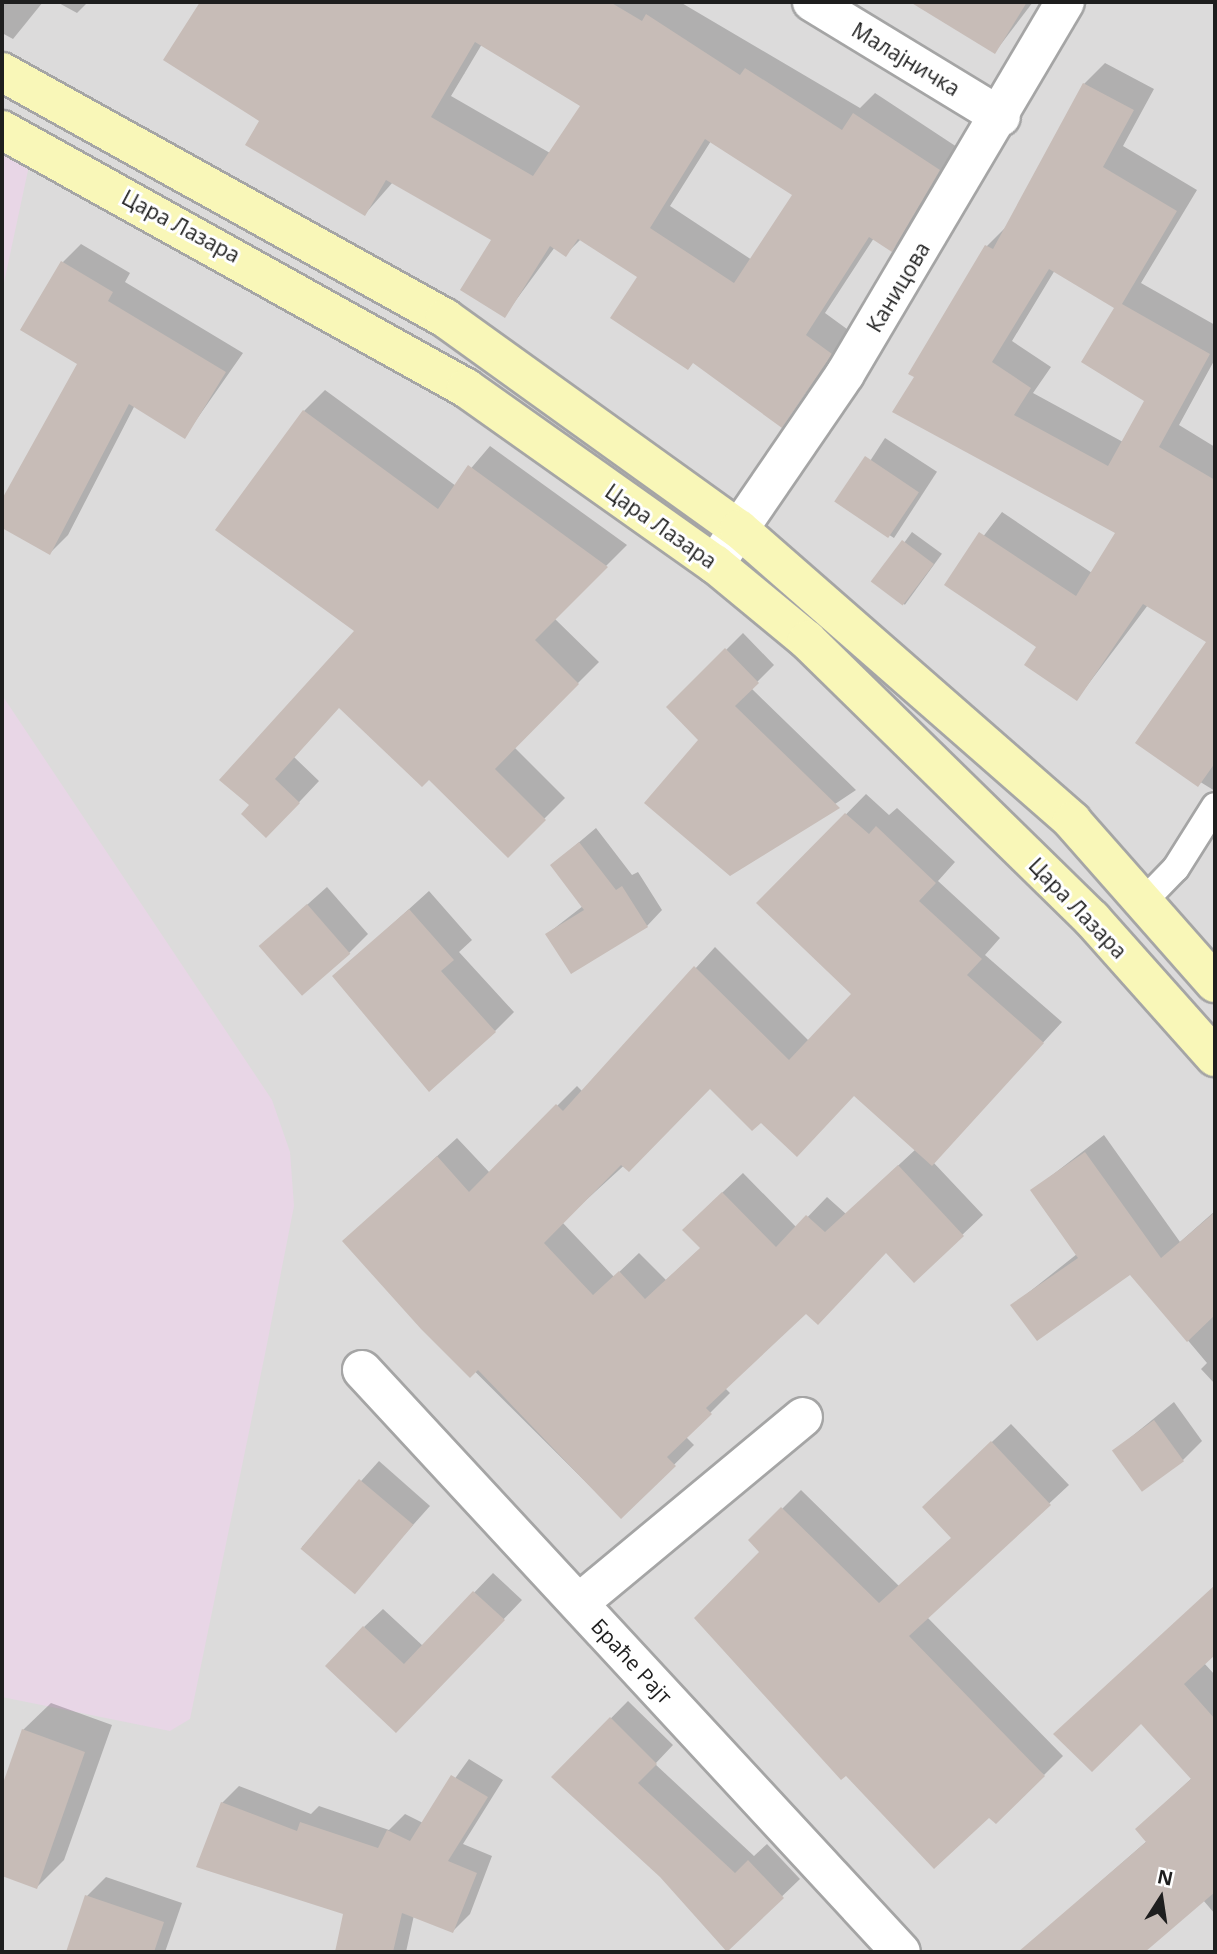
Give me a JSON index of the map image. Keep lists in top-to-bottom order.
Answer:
{
  "streets": {
    "main road": ["Цара Лазара"],
    "street": ["Малајничка", "Каницова", "Браће Рајт"]
  },
  "crossings": [
    ["Малајничка", "Каницова"],
    ["Цара Лазара", "Каницова"]
  ],
  "north": "top"
}
